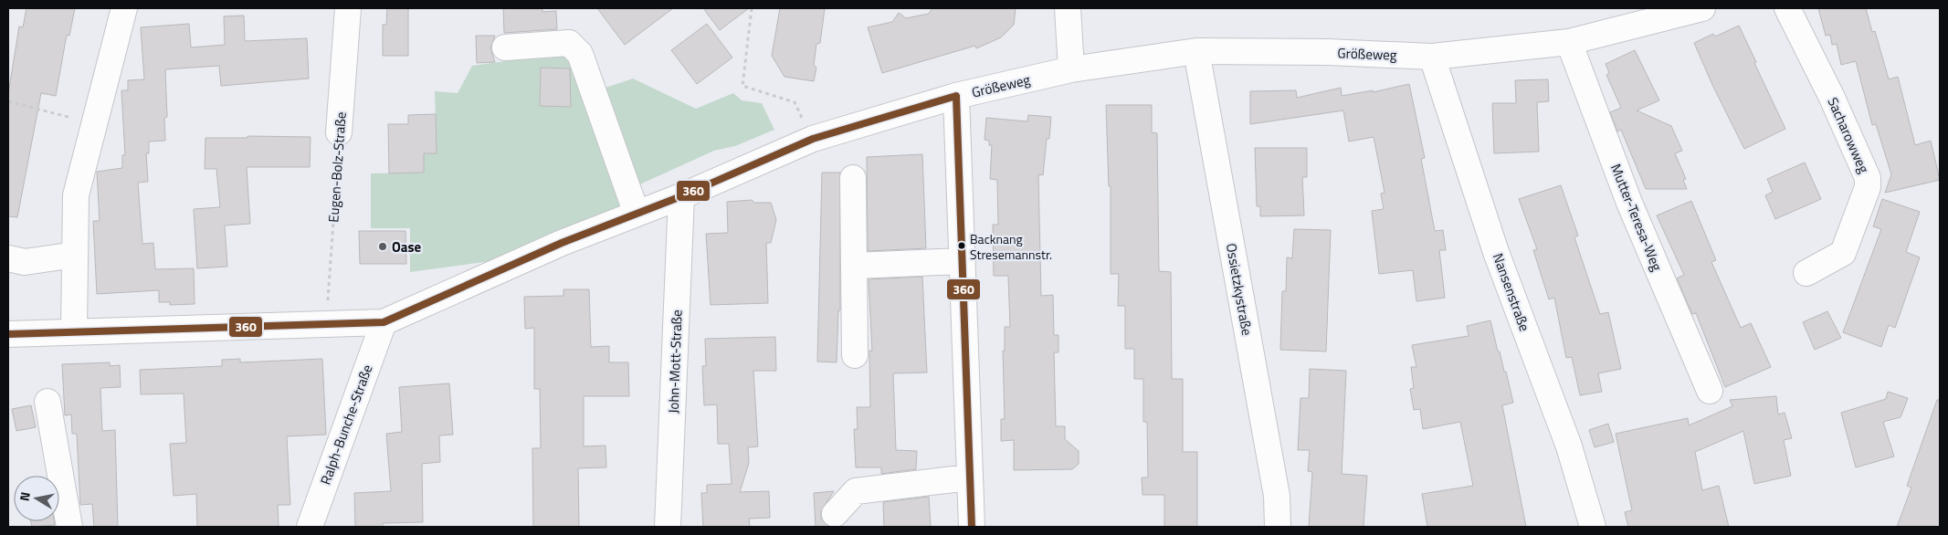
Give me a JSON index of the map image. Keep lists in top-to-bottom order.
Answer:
{
  "streets": {
    "street": [
      "Größeweg",
      "Sacharowweg",
      "Eugen-Bolz-Straße",
      "Mutter-Teresa-Weg",
      "Ossietzkystraße",
      "Nansenstraße",
      "John-Mott-Straße",
      "Ralph-Bunche-Straße"
    ]
  },
  "crossings": [
    ["Größeweg", "Eugen-Bolz-Straße"],
    ["Größeweg", "Mutter-Teresa-Weg"],
    ["Größeweg", "Ossietzkystraße"],
    ["Größeweg", "Nansenstraße"],
    ["Größeweg", "John-Mott-Straße"],
    ["Größeweg", "Ralph-Bunche-Straße"]
  ],
  "places": ["Backnang Stresemannstr.", "Oase"],
  "lines": ["transit line 360"],
  "north": "left"
}
